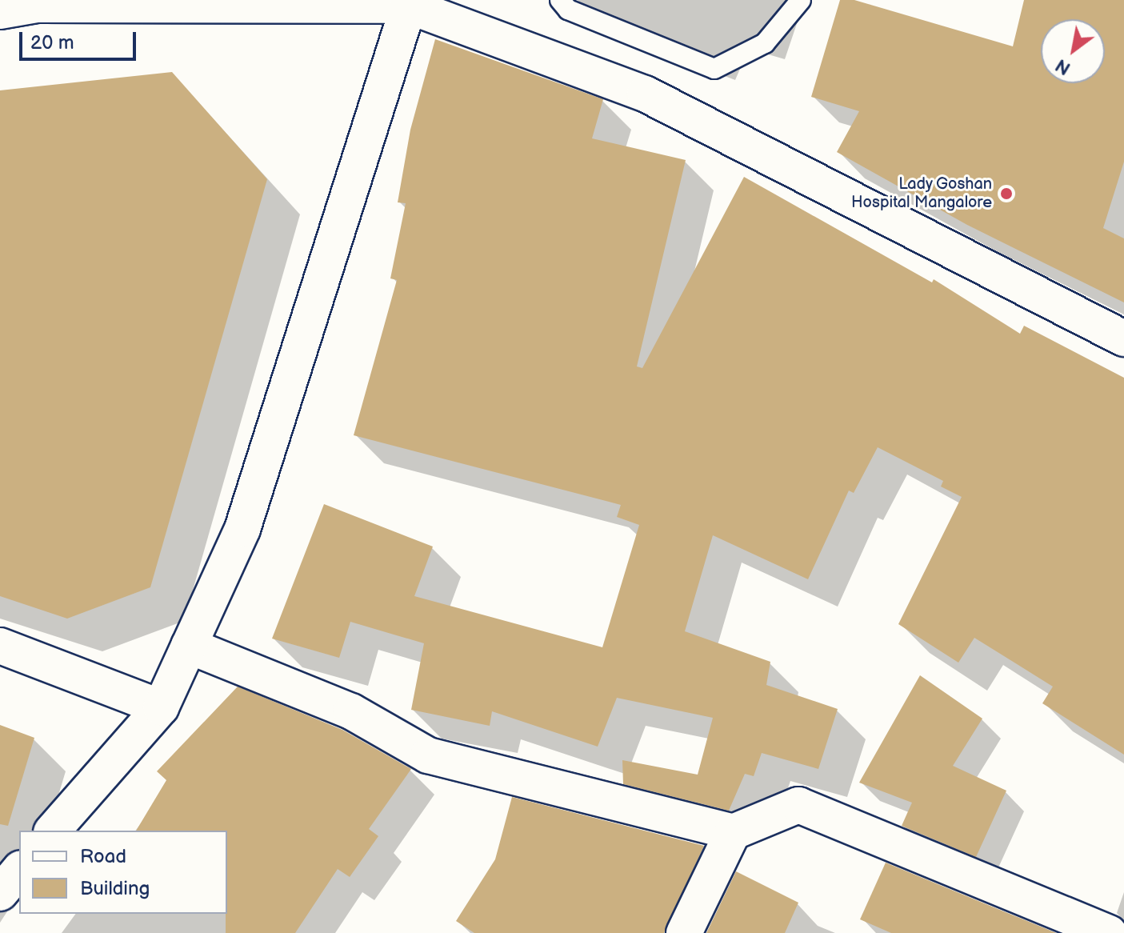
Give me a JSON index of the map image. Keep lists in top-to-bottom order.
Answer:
{
  "places": ["Lady Goshan Hospital Mangalore"],
  "legend": ["Road", "Building"],
  "scale_bar": "20 m",
  "north": "bottom left"
}
